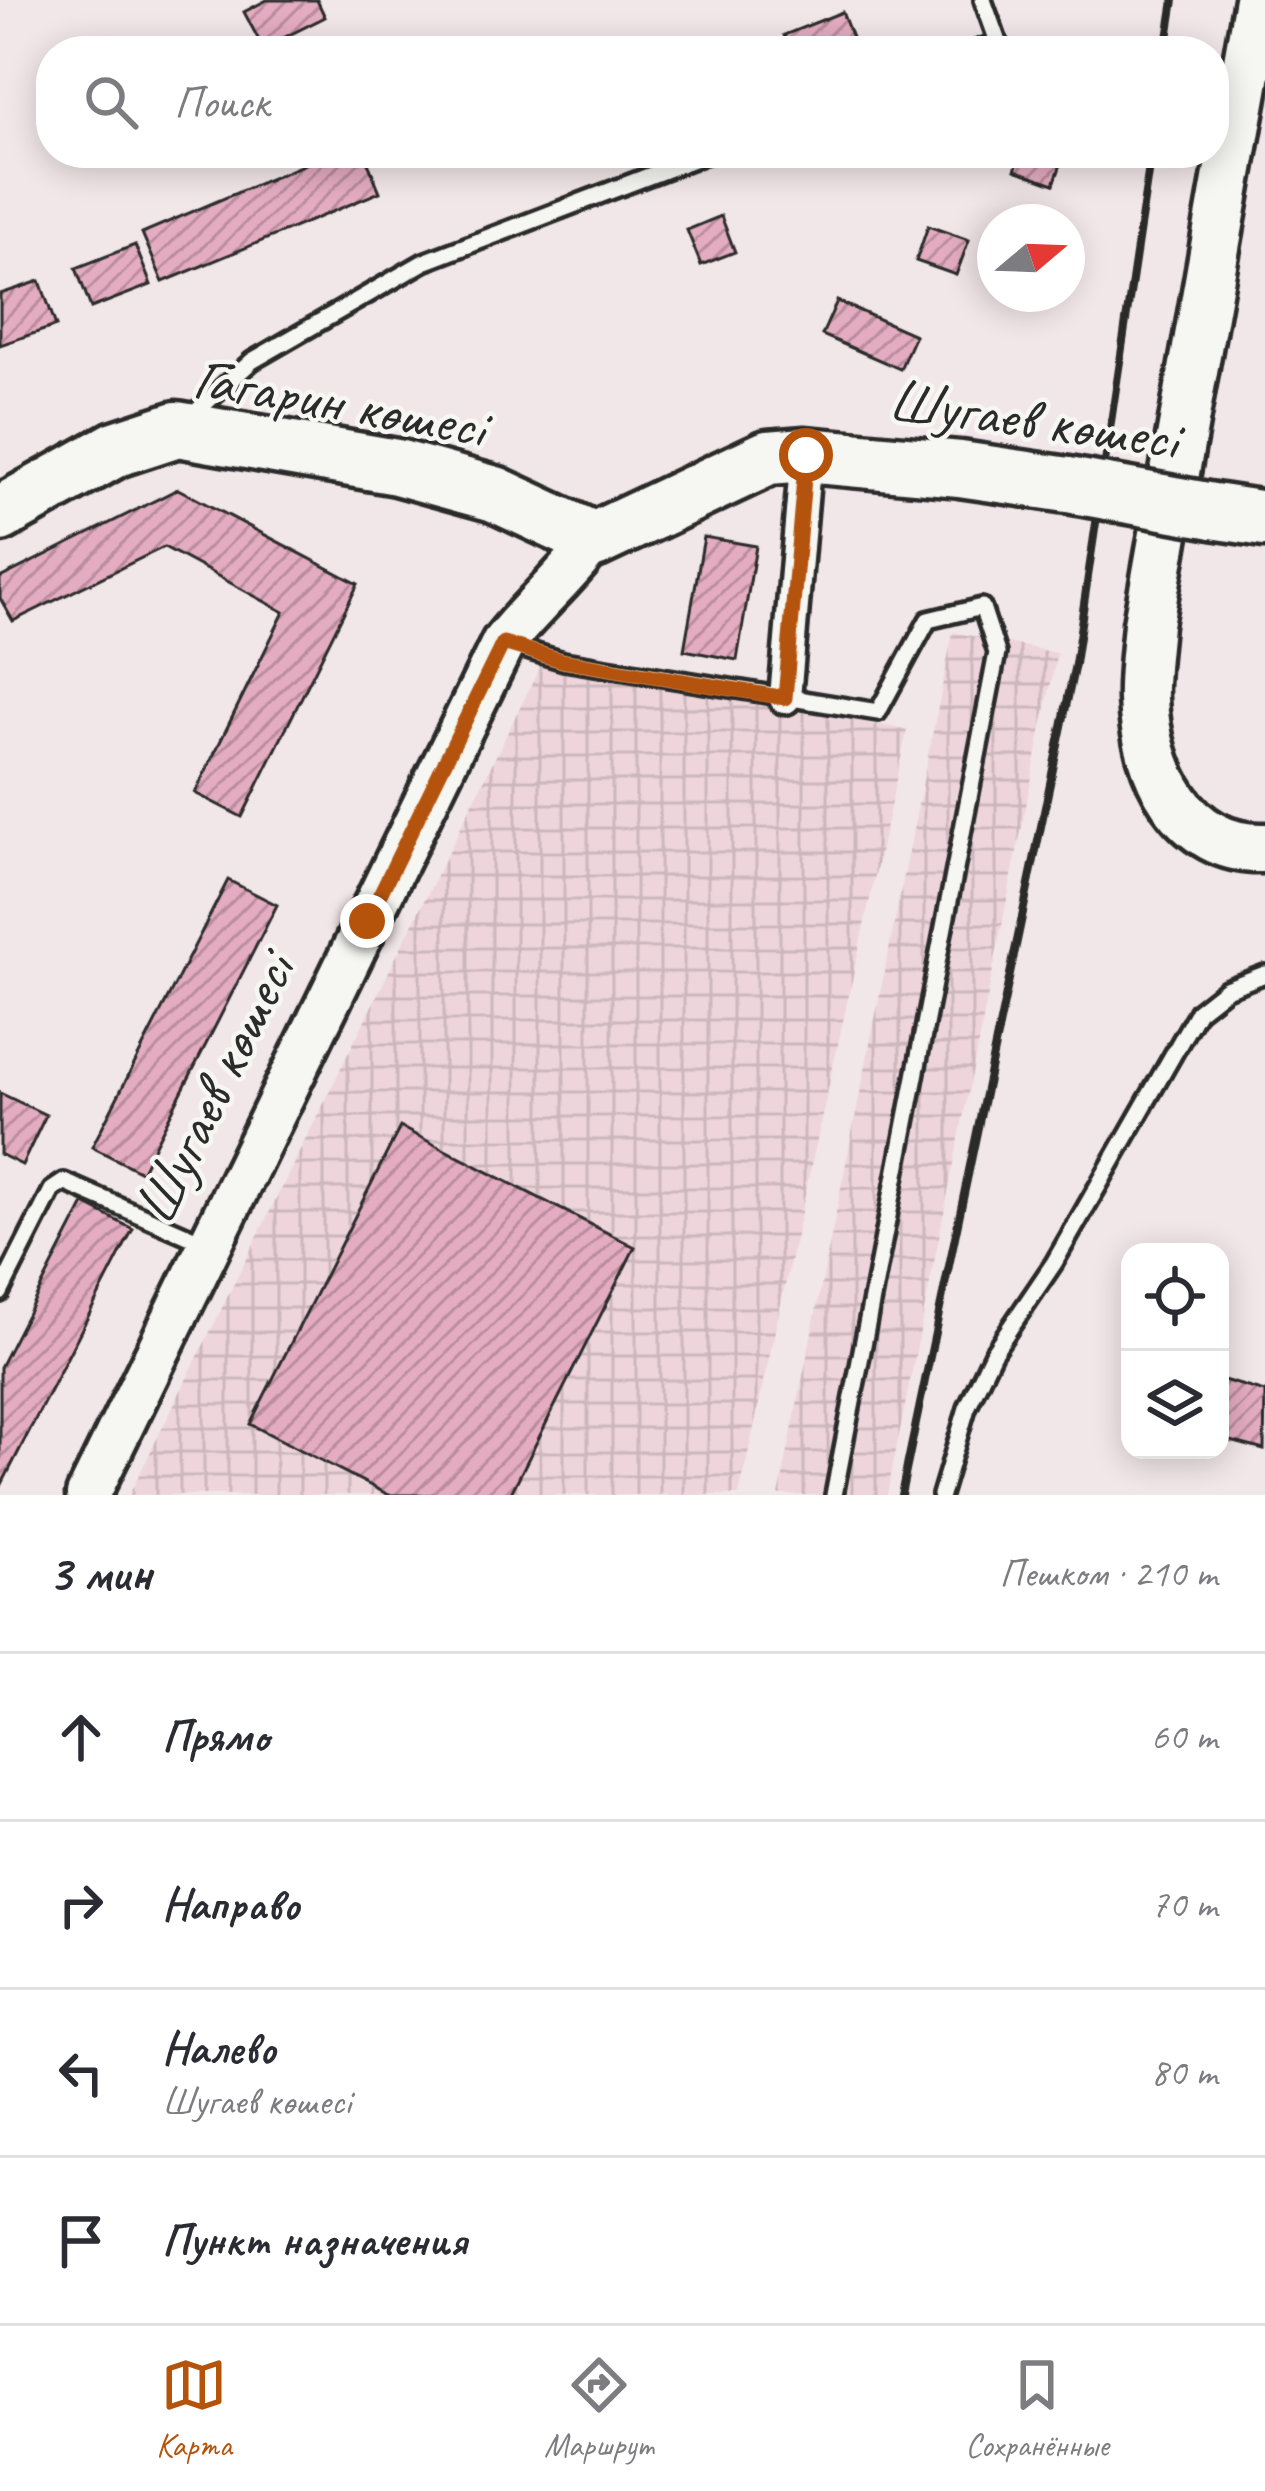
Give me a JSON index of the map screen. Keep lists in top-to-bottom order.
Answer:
{
  "streets": {
    "highway": ["Гагарин көшесі", "Шугаев көшесі"]
  },
  "crossings": [
    ["Гагарин көшесі", "Шугаев көшесі"]
  ],
  "north": "right",
  "page": {
    "search": "Поиск",
    "heading": ["3 мин", "Пешком · 210 m"],
    "list": [
      ["Прямо", "60 m"],
      ["Направо", "70 m"],
      ["Налево", "Шугаев көшесі", "80 m"],
      "Пункт назначения"
    ],
    "nav": ["Карта", "Маршрут", "Сохранённые"]
  }
}
